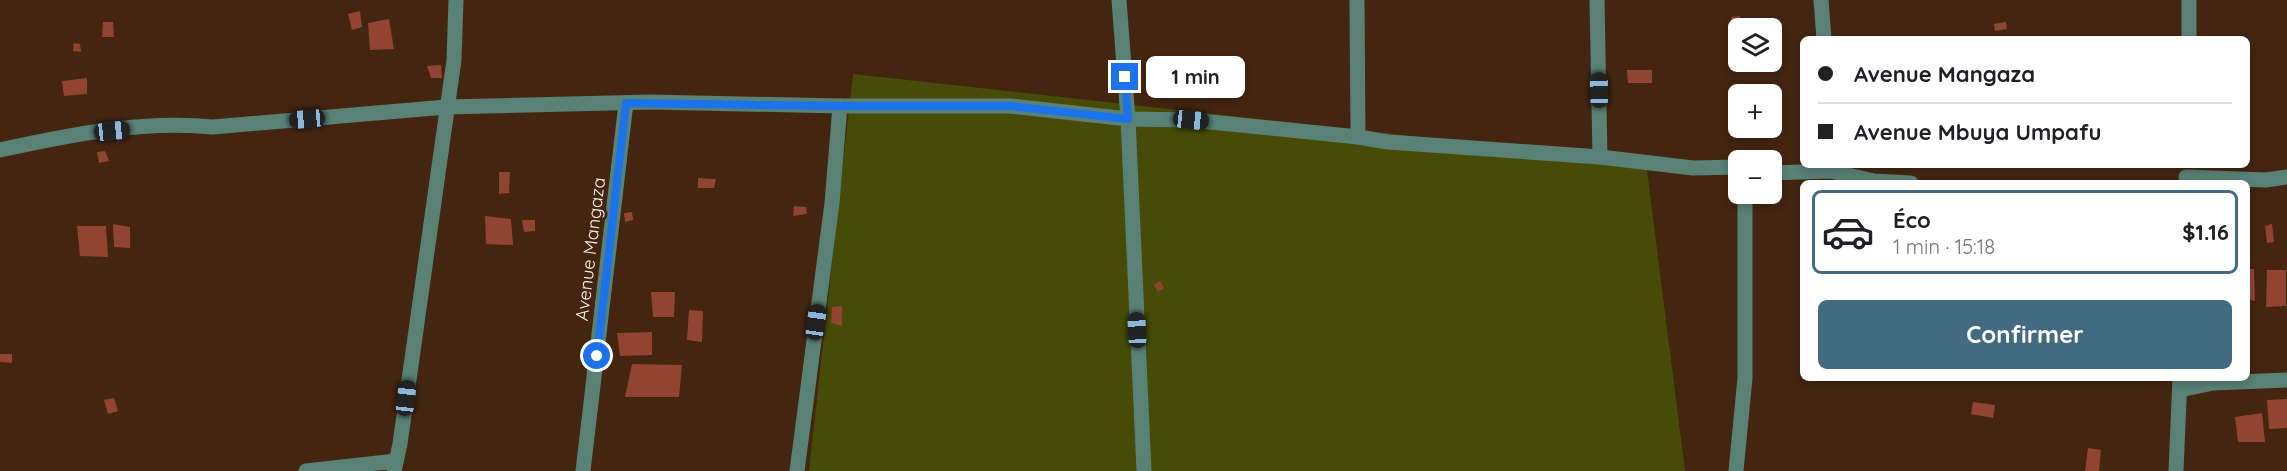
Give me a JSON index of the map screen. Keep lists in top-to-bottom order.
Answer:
{
  "streets": {
    "street": ["Avenue Mangaza"]
  },
  "page": {
    "map_buttons": ["+", "−"],
    "banner": ["Avenue Mangaza", "Avenue Mbuya Umpafu"],
    "bubble": "1 min",
    "list": [
      {
        "name": "Éco",
        "note": "1 min · 15:18",
        "value": "$1.16"
      }
    ],
    "buttons": "Confirmer"
  }
}
